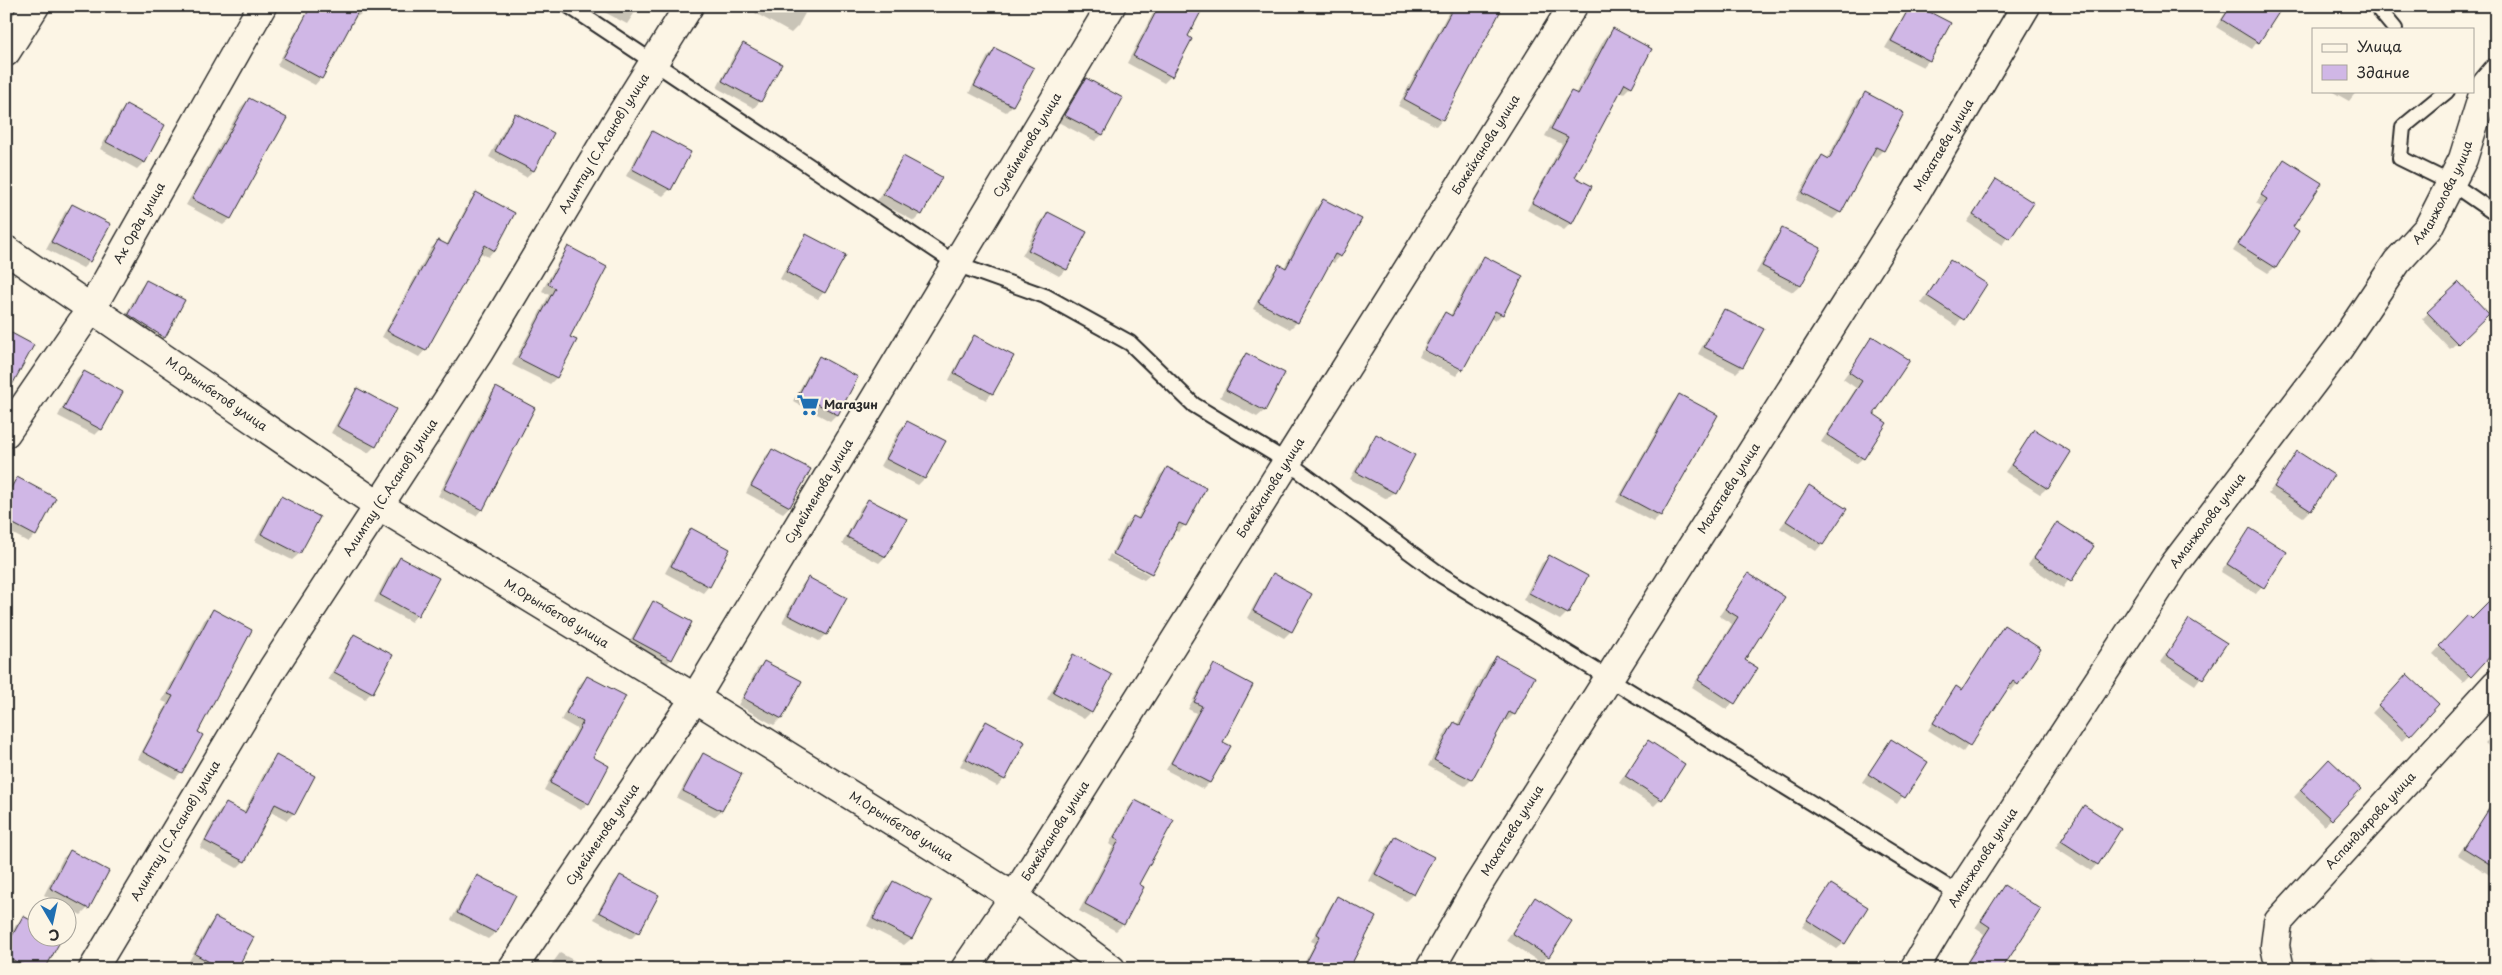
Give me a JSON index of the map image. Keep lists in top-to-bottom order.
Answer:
{
  "streets": {
    "street": [
      "Алимтау (С.Асанов) улица",
      "Бокейханова улица",
      "Махатаева улица",
      "Сулейменова улица",
      "Аманжолова улица",
      "Ак Орда улица",
      "М.Орынбетов улица",
      "Аспандиярова улица"
    ]
  },
  "crossings": [
    ["Алимтау (С.Асанов) улица", "М.Орынбетов улица"],
    ["Бокейханова улица", "М.Орынбетов улица"],
    ["Сулейменова улица", "М.Орынбетов улица"],
    ["Ак Орда улица", "М.Орынбетов улица"]
  ],
  "places": {
    "supermarket": ["Магазин"]
  },
  "legend": ["Улица", "Здание"],
  "north": "bottom"
}
